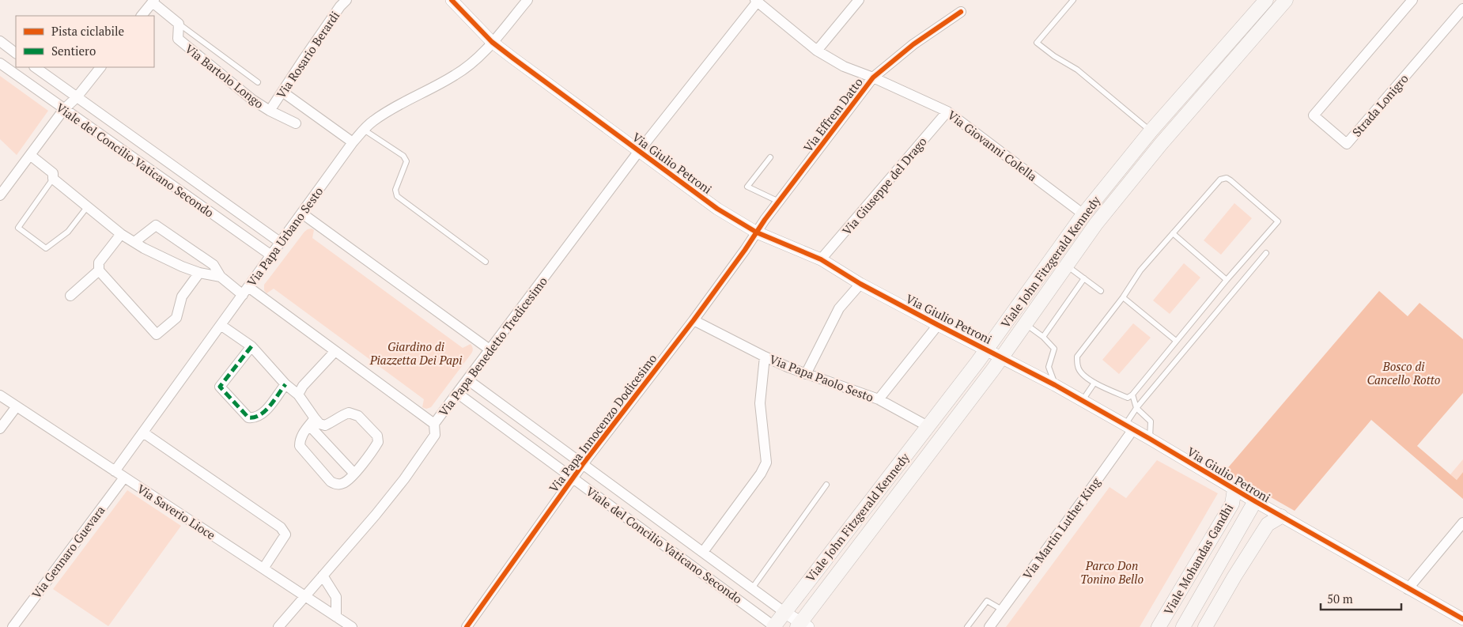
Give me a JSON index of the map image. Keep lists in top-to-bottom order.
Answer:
{
  "streets": {
    "main road": ["Viale John Fitzgerald Kennedy", "Viale Mohandas Gandhi"],
    "street": [
      "Via Rosario Berardi",
      "Via Bartolo Longo",
      "Strada Lonigro",
      "Via Effrem Datto",
      "Via Giovanni Colella",
      "Viale del Concilio Vaticano Secondo",
      "Via Giulio Petroni",
      "Via Giuseppe del Drago",
      "Via Papa Urbano Sesto",
      "Via Papa Benedetto Tredicesimo",
      "Via Papa Paolo Sesto",
      "Via Papa Innocenzo Dodicesimo",
      "Via Saverio Lioce",
      "Via Martin Luther King",
      "Via Gennaro Guevara"
    ]
  },
  "crossings": [
    ["Via Rosario Berardi", "Via Bartolo Longo"],
    ["Via Effrem Datto", "Via Giovanni Colella"],
    ["Via Effrem Datto", "Via Giulio Petroni"],
    ["Via Effrem Datto", "Via Papa Innocenzo Dodicesimo"],
    ["Via Giovanni Colella", "Via Giuseppe del Drago"],
    ["Via Giovanni Colella", "Viale John Fitzgerald Kennedy"],
    ["Via Giovanni Colella", "Via Papa Benedetto Tredicesimo"],
    ["Viale del Concilio Vaticano Secondo", "Via Papa Urbano Sesto"],
    ["Viale del Concilio Vaticano Secondo", "Viale John Fitzgerald Kennedy"],
    ["Viale del Concilio Vaticano Secondo", "Via Papa Benedetto Tredicesimo"],
    ["Viale del Concilio Vaticano Secondo", "Via Papa Innocenzo Dodicesimo"],
    ["Via Giulio Petroni", "Via Giuseppe del Drago"],
    ["Via Giulio Petroni", "Via Papa Urbano Sesto"],
    ["Via Giulio Petroni", "Viale John Fitzgerald Kennedy"],
    ["Via Giulio Petroni", "Via Papa Benedetto Tredicesimo"],
    ["Via Giulio Petroni", "Via Papa Innocenzo Dodicesimo"],
    ["Via Giulio Petroni", "Via Martin Luther King"],
    ["Via Giulio Petroni", "Viale Mohandas Gandhi"],
    ["Via Papa Urbano Sesto", "Via Saverio Lioce"],
    ["Viale John Fitzgerald Kennedy", "Via Papa Paolo Sesto"],
    ["Via Papa Benedetto Tredicesimo", "Via Saverio Lioce"],
    ["Via Papa Paolo Sesto", "Via Papa Innocenzo Dodicesimo"],
    ["Via Saverio Lioce", "Via Gennaro Guevara"]
  ],
  "parks": ["Giardino di Piazzetta Dei Papi", "Bosco di Cancello Rotto", "Parco Don Tonino Bello"],
  "legend": ["Pista ciclabile", "Sentiero"],
  "scale_bar": "50 m"
}
